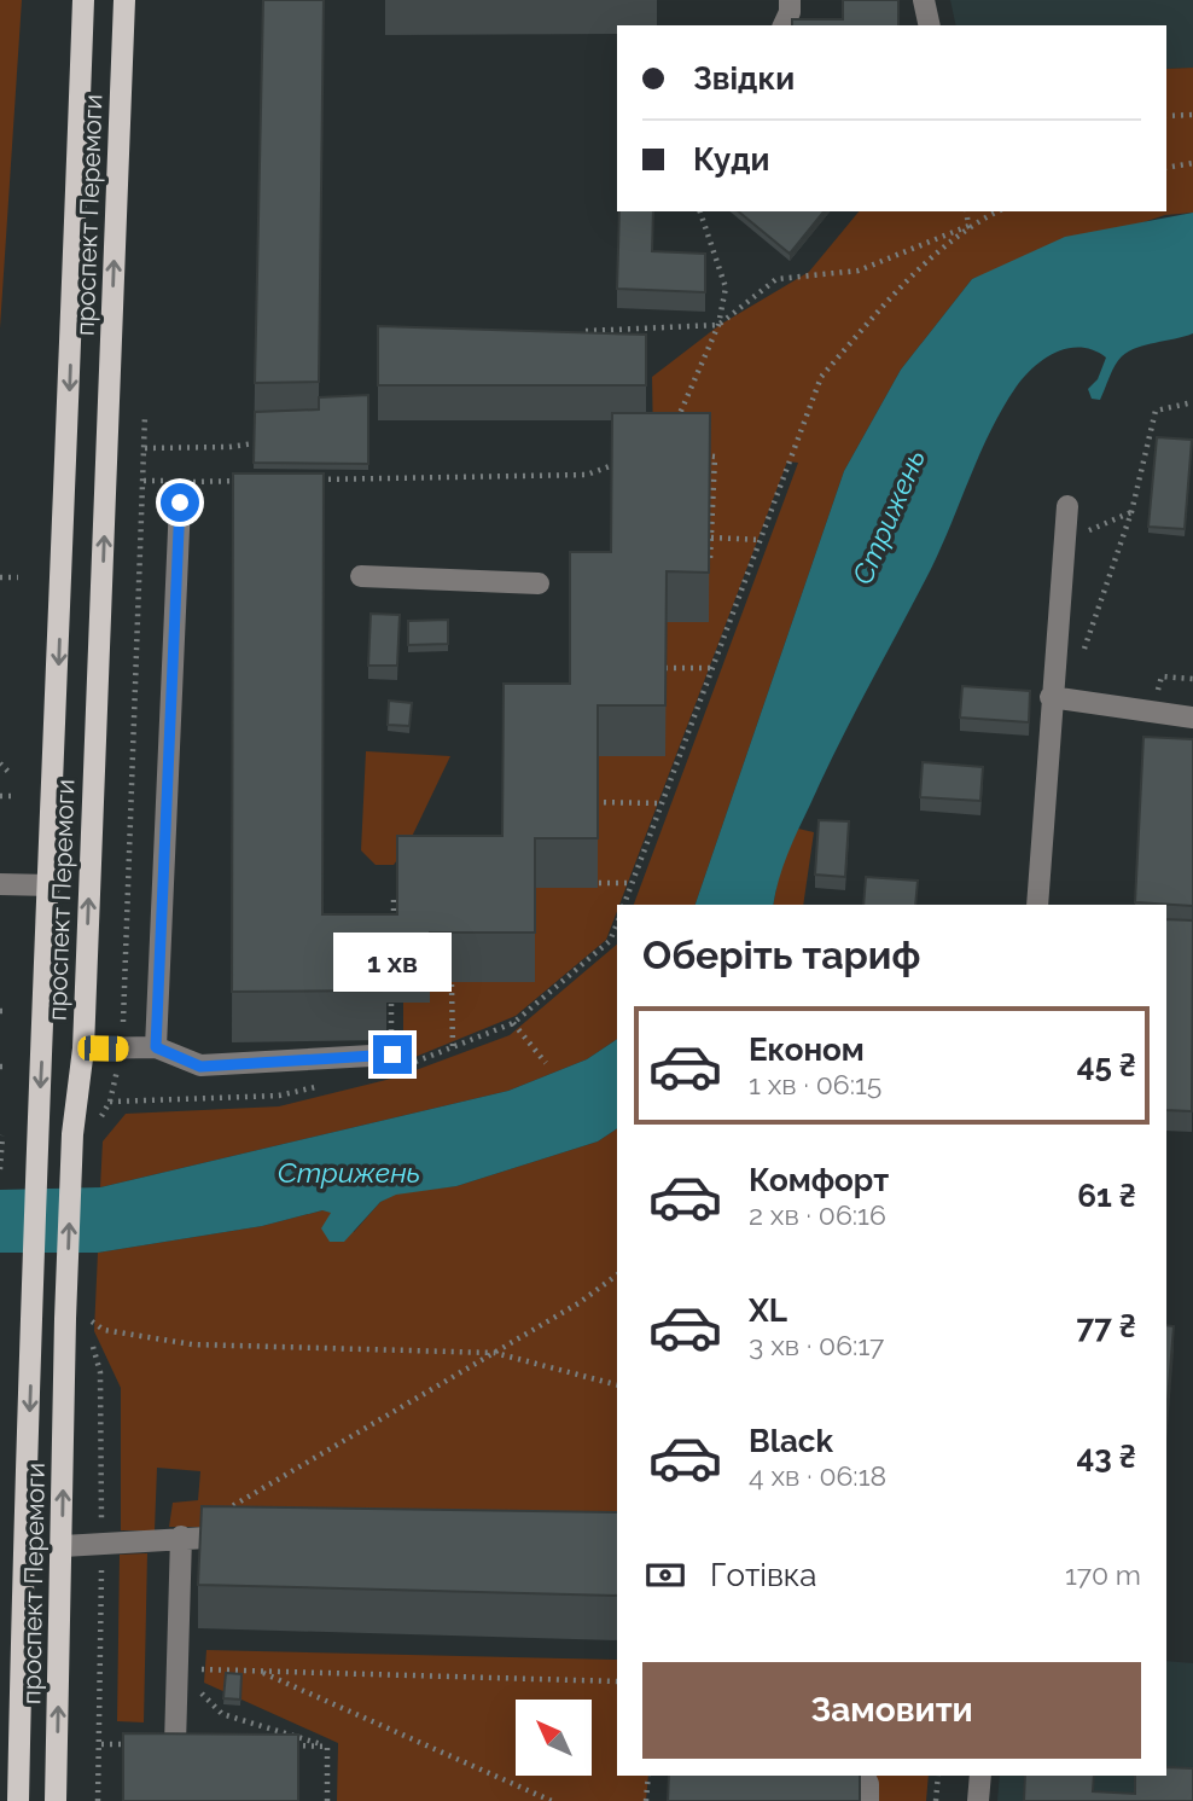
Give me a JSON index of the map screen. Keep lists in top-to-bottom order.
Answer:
{
  "streets": {
    "main road": ["проспект Перемоги"]
  },
  "water": ["Стрижень"],
  "north": "top left",
  "page": {
    "banner": ["Звідки", "Куди"],
    "heading": "Оберіть тариф",
    "bubble": "1 хв",
    "list": [
      {
        "name": "Економ",
        "note": "1 хв · 06:15",
        "value": "45 ₴"
      },
      {
        "name": "Комфорт",
        "note": "2 хв · 06:16",
        "value": "61 ₴"
      },
      {
        "name": "XL",
        "note": "3 хв · 06:17",
        "value": "77 ₴"
      },
      {
        "name": "Black",
        "note": "4 хв · 06:18",
        "value": "43 ₴"
      }
    ],
    "pay": ["Готівка", "170 m"],
    "buttons": "Замовити"
  }
}
